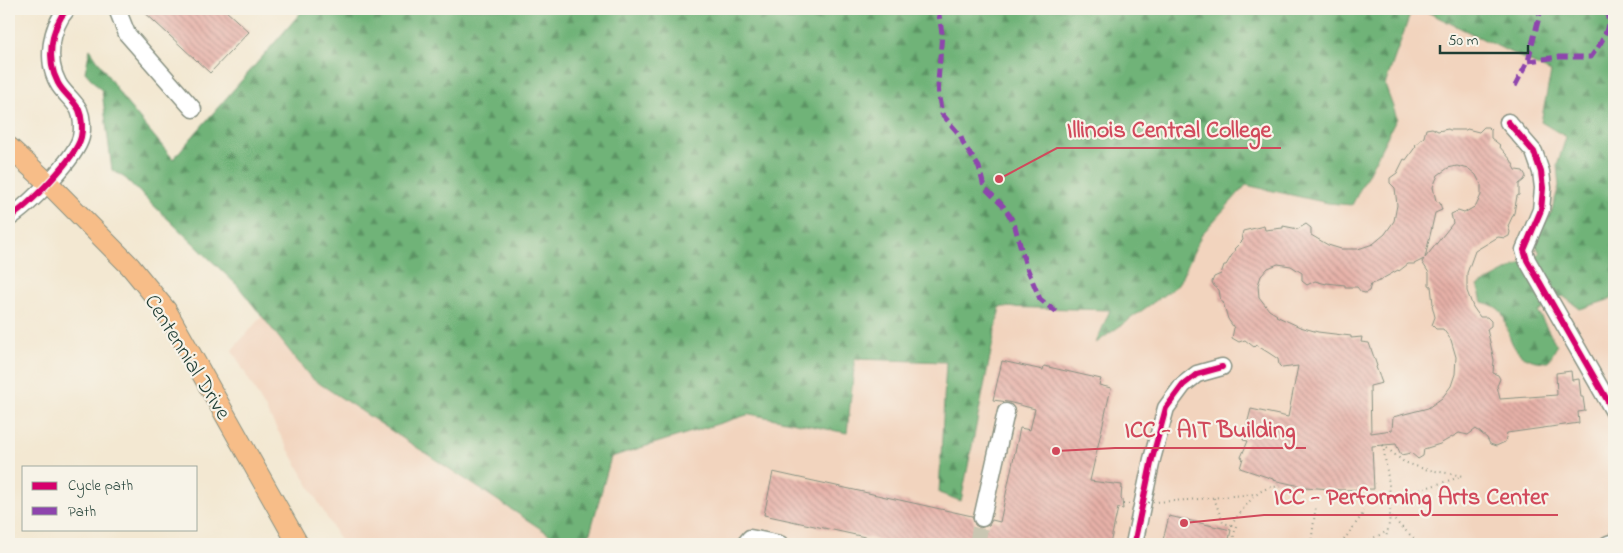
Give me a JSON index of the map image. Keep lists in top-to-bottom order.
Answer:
{
  "streets": {
    "main road": ["Centennial Drive"]
  },
  "places": ["Illinois Central College", "ICC - AIT Building", "ICC - Performing Arts Center"],
  "legend": ["Cycle path", "Path"],
  "scale_bar": "50 m"
}
